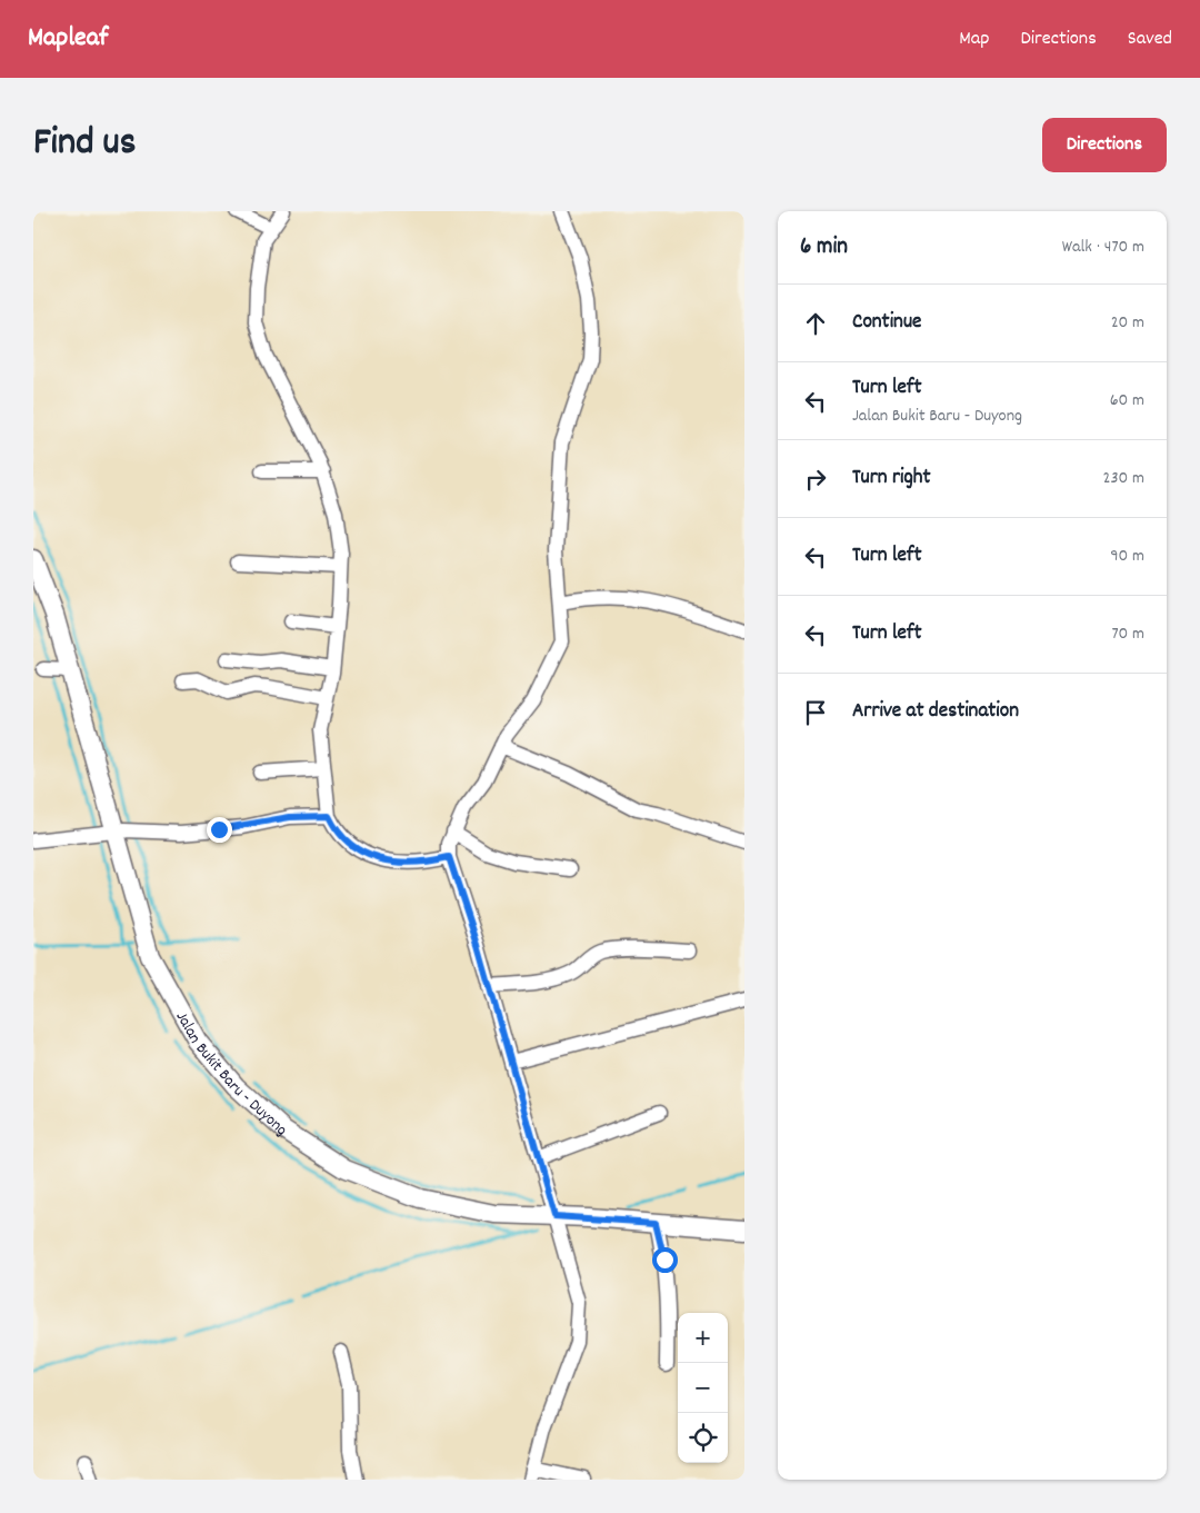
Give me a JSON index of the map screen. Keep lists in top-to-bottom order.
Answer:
{
  "streets": {
    "main road": ["Jalan Bukit Baru - Duyong"]
  },
  "page": {
    "header": "Mapleaf",
    "nav": ["Map", "Directions", "Saved"],
    "title": "Find us",
    "buttons": "Directions",
    "heading": ["6 min", "Walk · 470 m"],
    "list": [
      ["Continue", "20 m"],
      ["Turn left", "Jalan Bukit Baru - Duyong", "60 m"],
      ["Turn right", "230 m"],
      ["Turn left", "90 m"],
      ["Turn left", "70 m"],
      "Arrive at destination"
    ],
    "map_buttons": ["+", "−"]
  }
}
